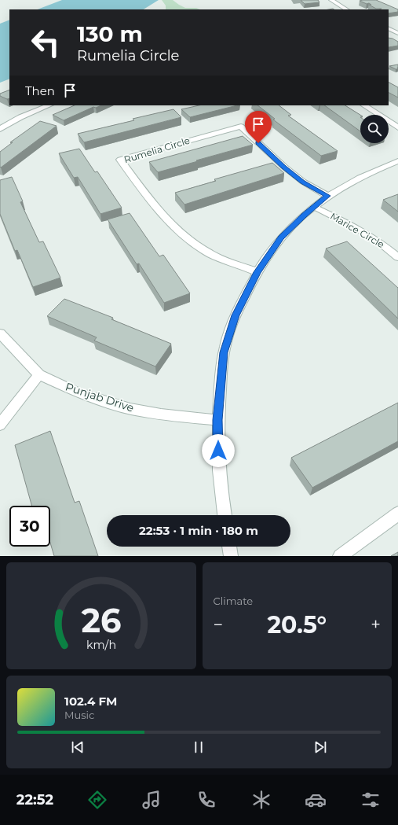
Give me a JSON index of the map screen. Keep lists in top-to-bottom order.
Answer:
{
  "streets": {
    "street": ["Rumelia Circle", "Marice Circle", "Punjab Drive"]
  },
  "page": {
    "turn": ["130 m", "Rumelia Circle"],
    "then": "Then",
    "limit": "30",
    "trip": "22:53 · 1 min · 180 m",
    "tile": "Climate",
    "heat": ["−", "20.5°", "+"],
    "song": ["102.4 FM", "Music"],
    "tabs": "22:52",
    "gauge": ["26", "km/h"]
  }
}
